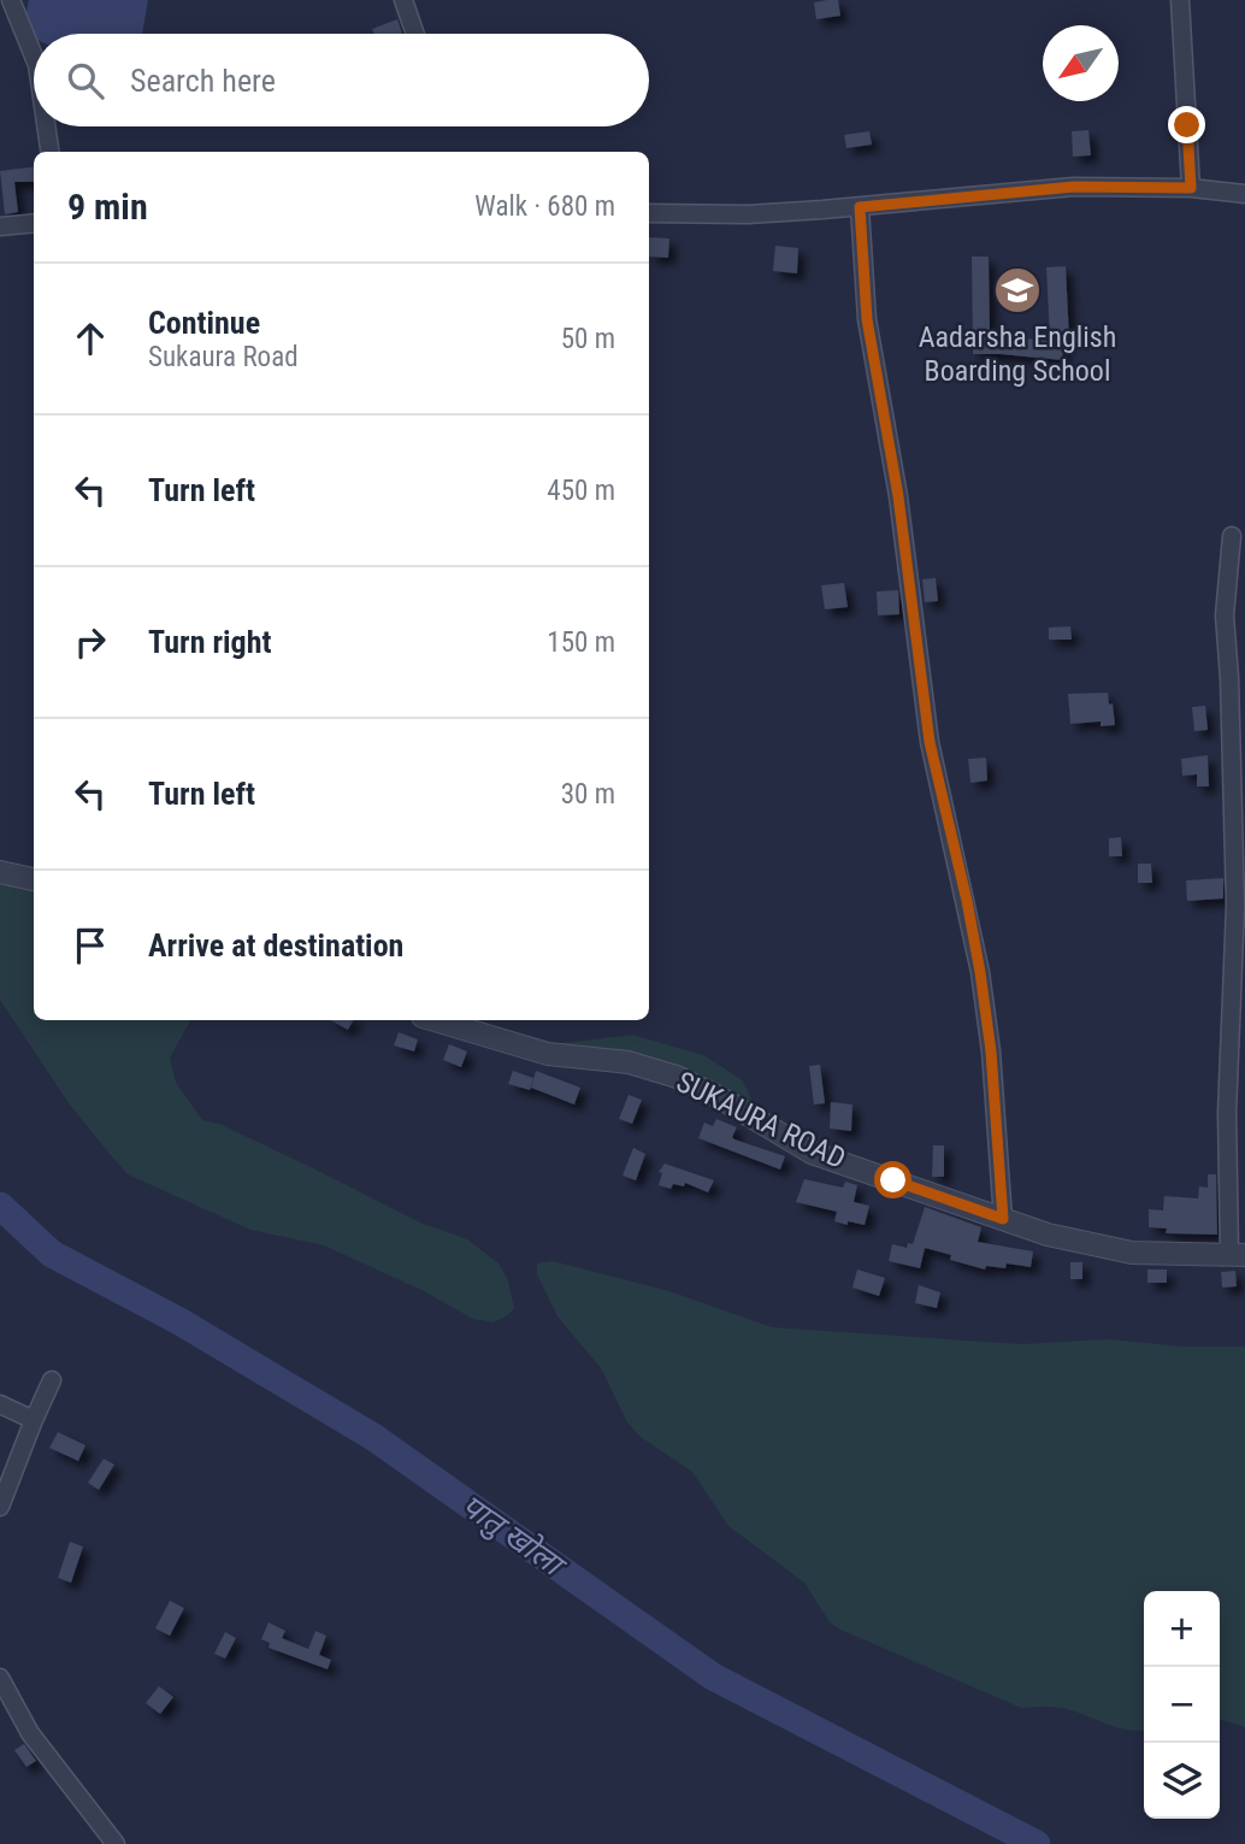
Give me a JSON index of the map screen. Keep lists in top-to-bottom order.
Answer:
{
  "streets": {
    "street": ["SUKAURA ROAD"]
  },
  "water": ["पातु खोला"],
  "places": {
    "school or university": ["Aadarsha English Boarding School"]
  },
  "north": "bottom left",
  "page": {
    "search": "Search here",
    "heading": ["9 min", "Walk · 680 m"],
    "list": [
      ["Continue", "Sukaura Road", "50 m"],
      ["Turn left", "450 m"],
      ["Turn right", "150 m"],
      ["Turn left", "30 m"],
      "Arrive at destination"
    ],
    "map_buttons": ["+", "−"]
  }
}
